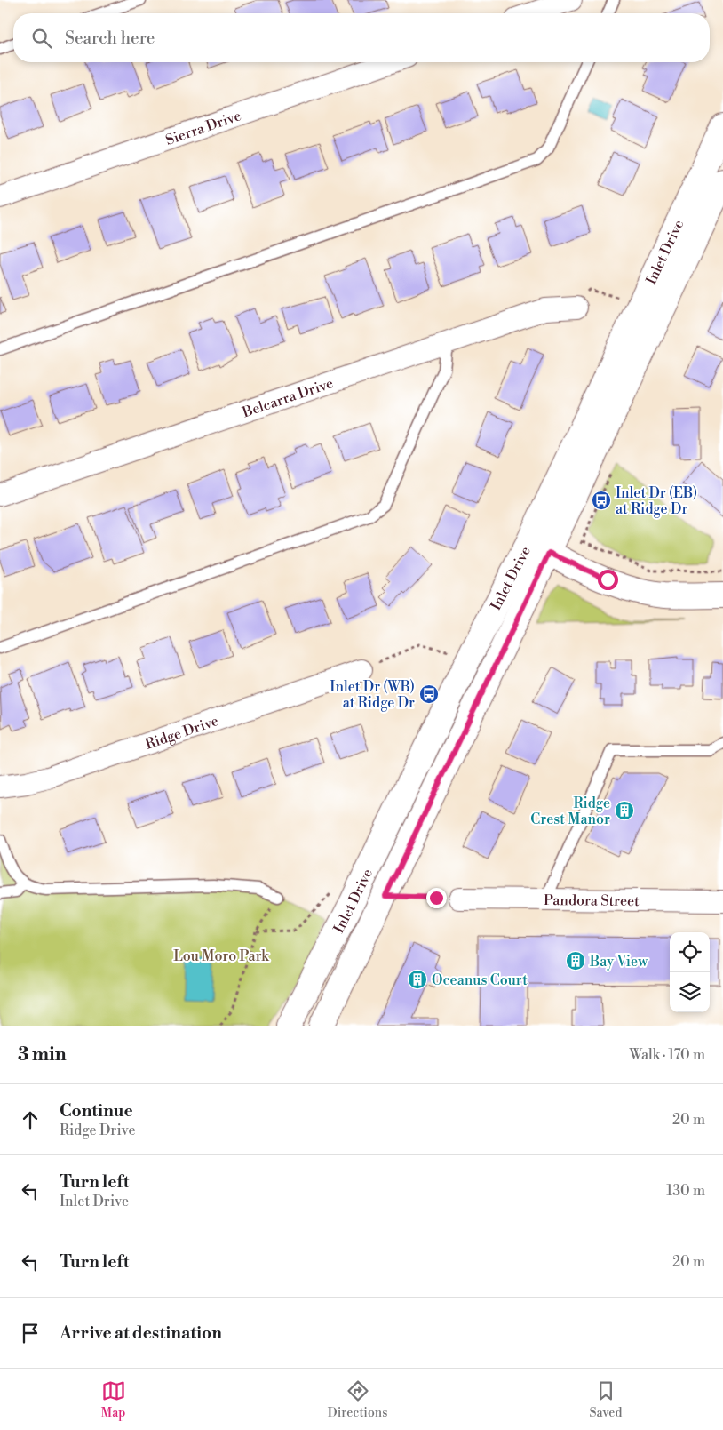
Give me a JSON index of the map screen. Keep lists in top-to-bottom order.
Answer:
{
  "streets": {
    "main road": ["Inlet Drive"],
    "street": [
      "Sierra Drive",
      "Belcarra Drive",
      "Ridge Drive",
      "Pandora Street"
    ]
  },
  "parks": ["Lou Moro Park"],
  "places": {
    "bus stop": ["Inlet Dr (EB) at Ridge Dr", "Inlet Dr (WB) at Ridge Dr"],
    "building": ["Ridge Crest Manor", "Bay View", "Oceanus Court"]
  },
  "page": {
    "search": "Search here",
    "heading": ["3 min", "Walk · 170 m"],
    "list": [
      ["Continue", "Ridge Drive", "20 m"],
      ["Turn left", "Inlet Drive", "130 m"],
      ["Turn left", "20 m"],
      "Arrive at destination"
    ],
    "nav": ["Map", "Directions", "Saved"]
  }
}
